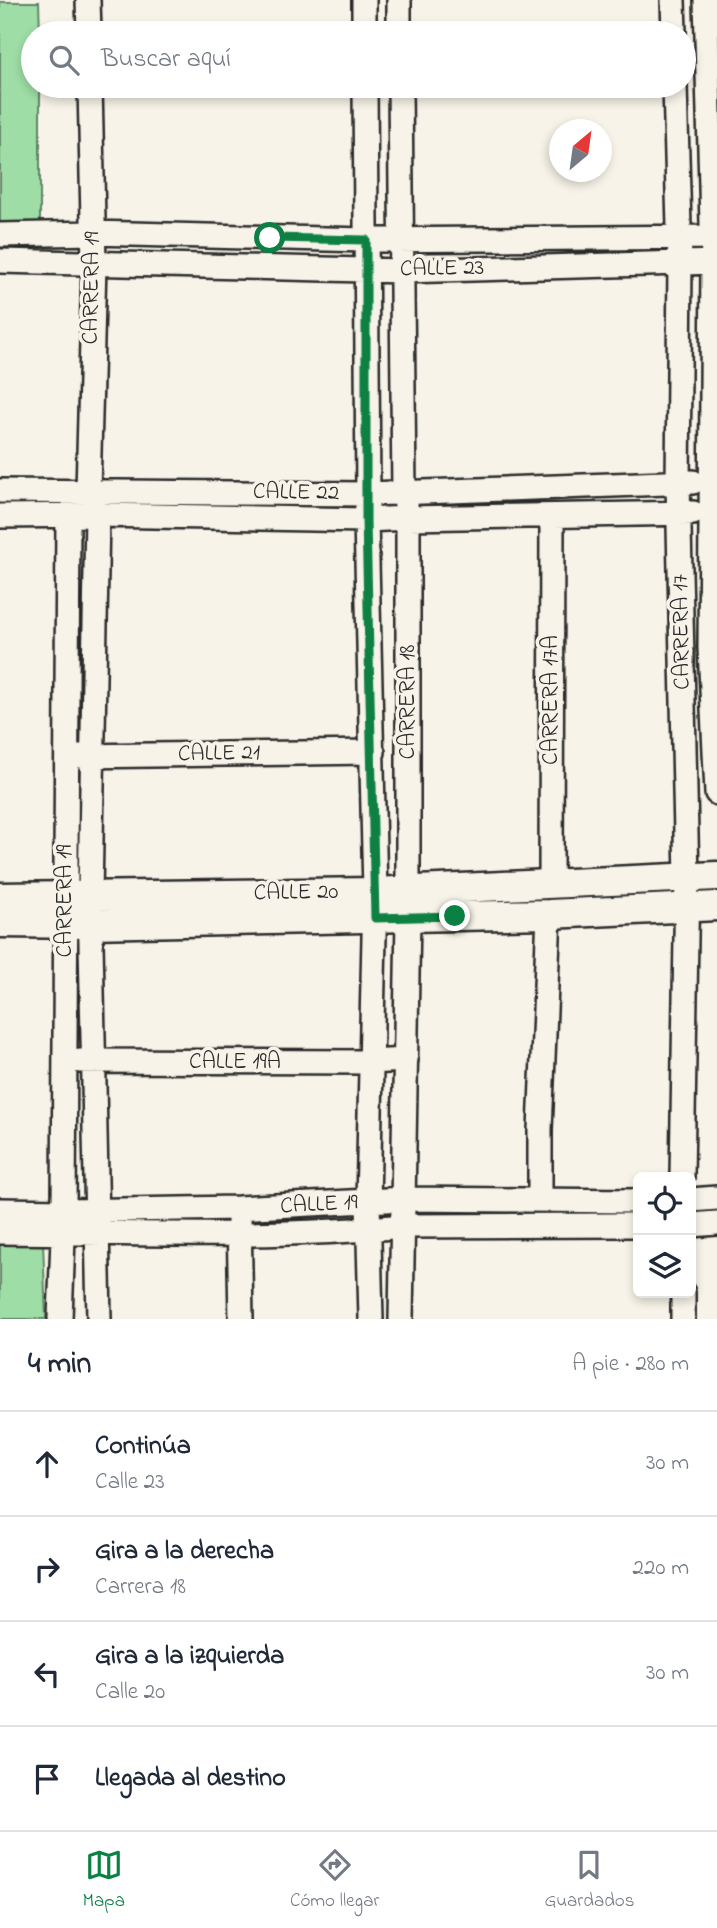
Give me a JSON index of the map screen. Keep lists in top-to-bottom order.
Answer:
{
  "streets": {
    "street": [
      "CALLE 23",
      "CARRERA 19",
      "CALLE 22",
      "CARRERA 17",
      "CARRERA 17A",
      "CARRERA 18",
      "CALLE 21",
      "CALLE 20",
      "CALLE 19A",
      "CALLE 19"
    ]
  },
  "crossings": [
    ["CALLE 23", "CARRERA 19"],
    ["CALLE 23", "CARRERA 17"],
    ["CALLE 23", "CARRERA 18"],
    ["CARRERA 19", "CALLE 22"],
    ["CARRERA 19", "CALLE 21"],
    ["CARRERA 19", "CALLE 20"],
    ["CARRERA 19", "CALLE 19A"],
    ["CARRERA 19", "CALLE 19"],
    ["CALLE 22", "CARRERA 17"],
    ["CALLE 22", "CARRERA 17A"],
    ["CALLE 22", "CARRERA 18"],
    ["CARRERA 17", "CALLE 20"],
    ["CARRERA 17A", "CALLE 20"],
    ["CARRERA 18", "CALLE 21"],
    ["CARRERA 18", "CALLE 20"],
    ["CARRERA 18", "CALLE 19A"],
    ["CARRERA 18", "CALLE 19"]
  ],
  "north": "top right",
  "page": {
    "search": "Buscar aquí",
    "heading": ["4 min", "A pie · 280 m"],
    "list": [
      ["Continúa", "Calle 23", "30 m"],
      ["Gira a la derecha", "Carrera 18", "220 m"],
      ["Gira a la izquierda", "Calle 20", "30 m"],
      "Llegada al destino"
    ],
    "nav": ["Mapa", "Cómo llegar", "Guardados"]
  }
}
